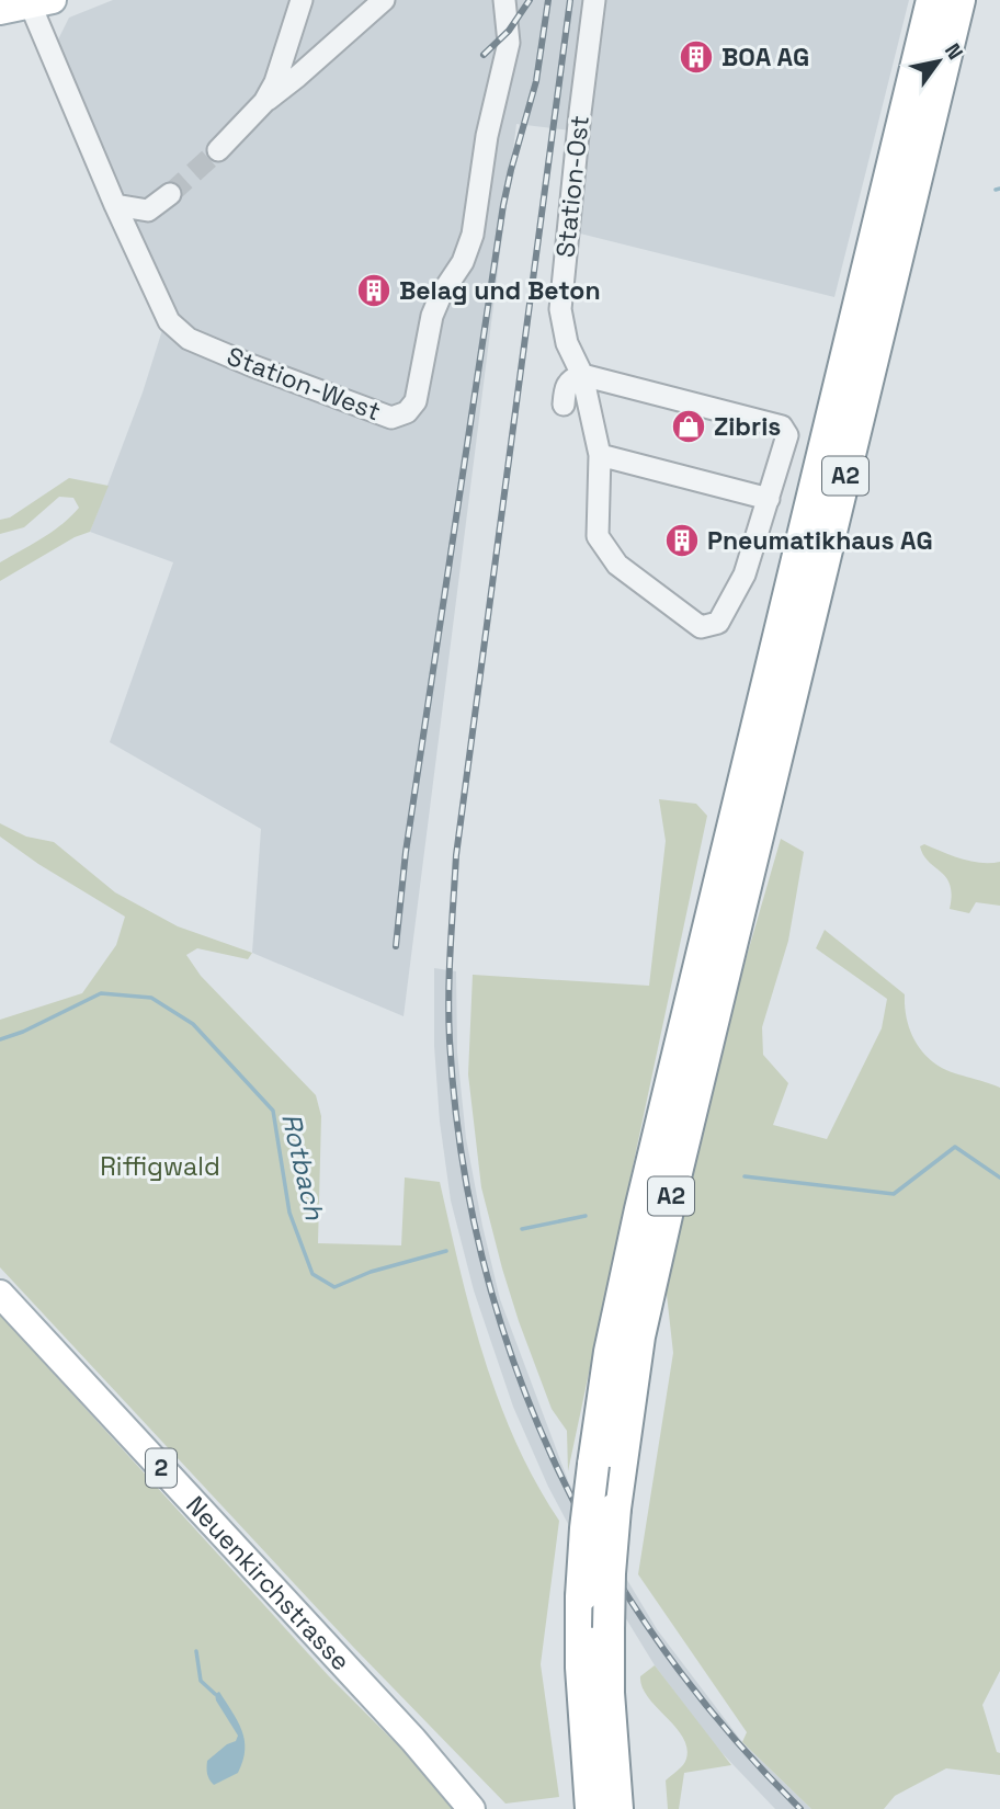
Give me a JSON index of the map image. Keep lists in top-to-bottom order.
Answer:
{
  "streets": {
    "highway": ["A2"],
    "main road": ["2", "Neuenkirchstrasse"],
    "street": ["Station-Ost", "Station-West"]
  },
  "water": ["Rotbach"],
  "parks": ["Riffigwald"],
  "places": {
    "building": ["BOA AG", "Belag und Beton", "Pneumatikhaus AG"],
    "shop": ["Zibris"]
  },
  "north": "top right"
}
